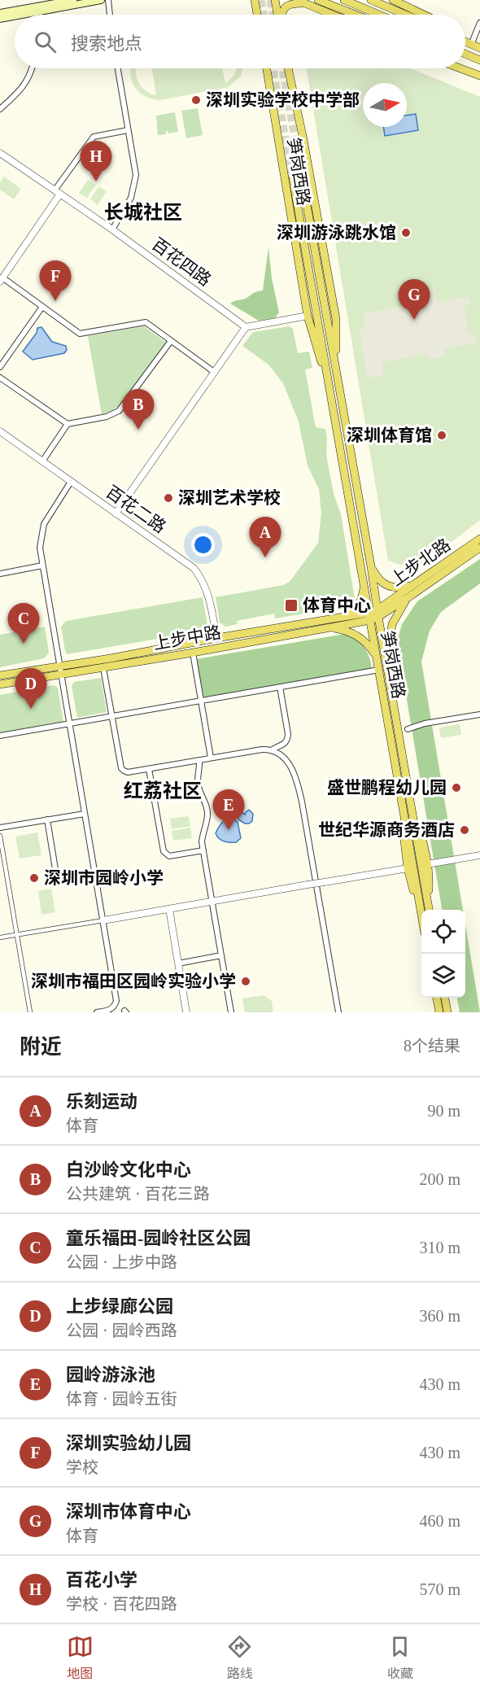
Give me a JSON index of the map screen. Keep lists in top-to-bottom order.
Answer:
{
  "streets": {
    "main road": ["笋岗西路", "上步北路", "上步中路"],
    "street": ["百花四路", "百花二路"]
  },
  "crossings": [
    ["笋岗西路", "上步北路"],
    ["笋岗西路", "上步中路"],
    ["百花二路", "上步中路"],
    ["上步北路", "上步中路"]
  ],
  "districts": ["长城社区", "红荔社区"],
  "places": {
    "other": [
      "深圳实验学校中学部",
      "深圳游泳跳水馆",
      "深圳体育馆",
      "深圳艺术学校",
      "盛世鹏程幼儿园",
      "世纪华源商务酒店",
      "深圳市园岭小学",
      "深圳市福田区园岭实验小学"
    ],
    "transit": ["体育中心"]
  },
  "north": "right",
  "page": {
    "search": "搜索地点",
    "pins": [
      "H",
      "F",
      "G",
      "B",
      "A",
      "C",
      "D",
      "E"
    ],
    "heading": ["附近", "8个结果"],
    "list": [
      {
        "mark": "A",
        "name": "乐刻运动",
        "note": "体育",
        "value": "90 m"
      },
      {
        "mark": "B",
        "name": "白沙岭文化中心",
        "note": "公共建筑 · 百花三路",
        "value": "200 m"
      },
      {
        "mark": "C",
        "name": "童乐福田-园岭社区公园",
        "note": "公园 · 上步中路",
        "value": "310 m"
      },
      {
        "mark": "D",
        "name": "上步绿廊公园",
        "note": "公园 · 园岭西路",
        "value": "360 m"
      },
      {
        "mark": "E",
        "name": "园岭游泳池",
        "note": "体育 · 园岭五街",
        "value": "430 m"
      },
      {
        "mark": "F",
        "name": "深圳实验幼儿园",
        "note": "学校",
        "value": "430 m"
      },
      {
        "mark": "G",
        "name": "深圳市体育中心",
        "note": "体育",
        "value": "460 m"
      },
      {
        "mark": "H",
        "name": "百花小学",
        "note": "学校 · 百花四路",
        "value": "570 m"
      }
    ],
    "nav": ["地图", "路线", "收藏"]
  }
}
